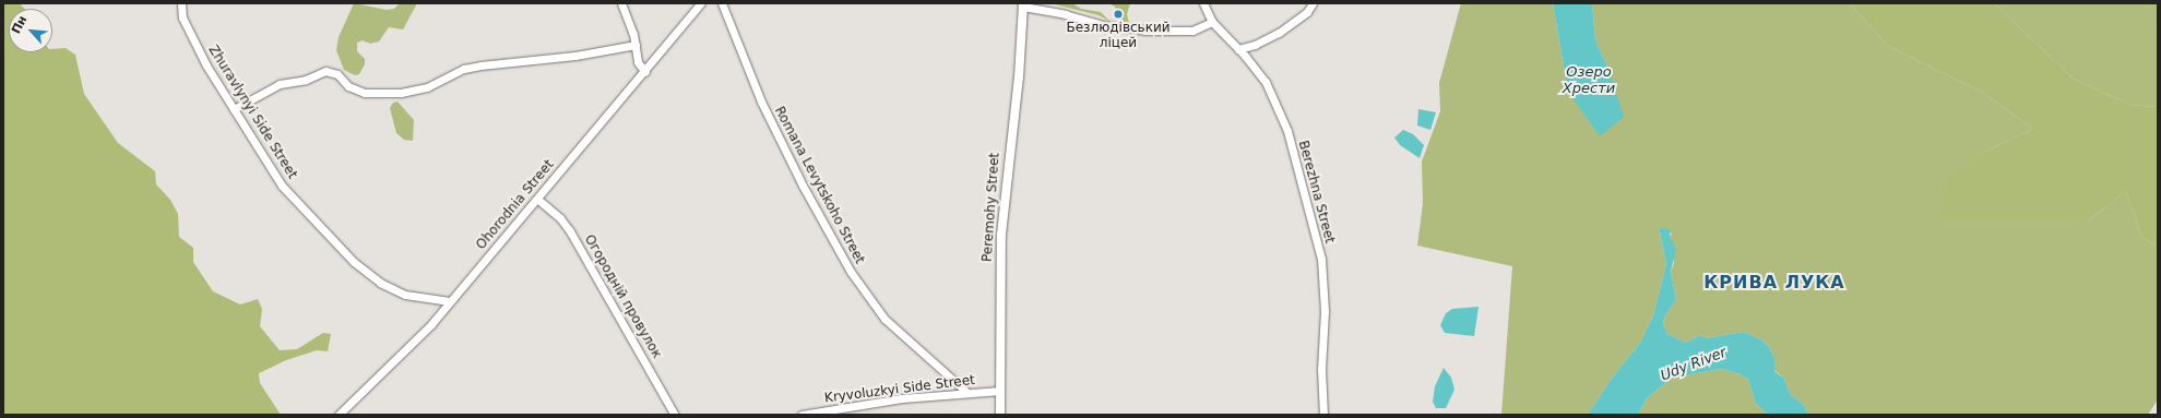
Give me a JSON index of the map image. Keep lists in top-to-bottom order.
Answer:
{
  "streets": {
    "street": [
      "Zhuravlynyi Side Street",
      "Romana Levytskoho Street",
      "Berezhna Street",
      "Ohorodnia Street",
      "Peremohy Street",
      "Огородній провулок",
      "Kryvoluzkyi Side Street"
    ]
  },
  "crossings": [
    ["Zhuravlynyi Side Street", "Ohorodnia Street"],
    ["Romana Levytskoho Street", "Kryvoluzkyi Side Street"],
    ["Ohorodnia Street", "Огородній провулок"],
    ["Peremohy Street", "Kryvoluzkyi Side Street"]
  ],
  "districts": ["КРИВА ЛУКА"],
  "water": ["Озеро Хрести", "Udy River"],
  "places": ["Безлюдівський ліцей"],
  "north": "top left"
}
